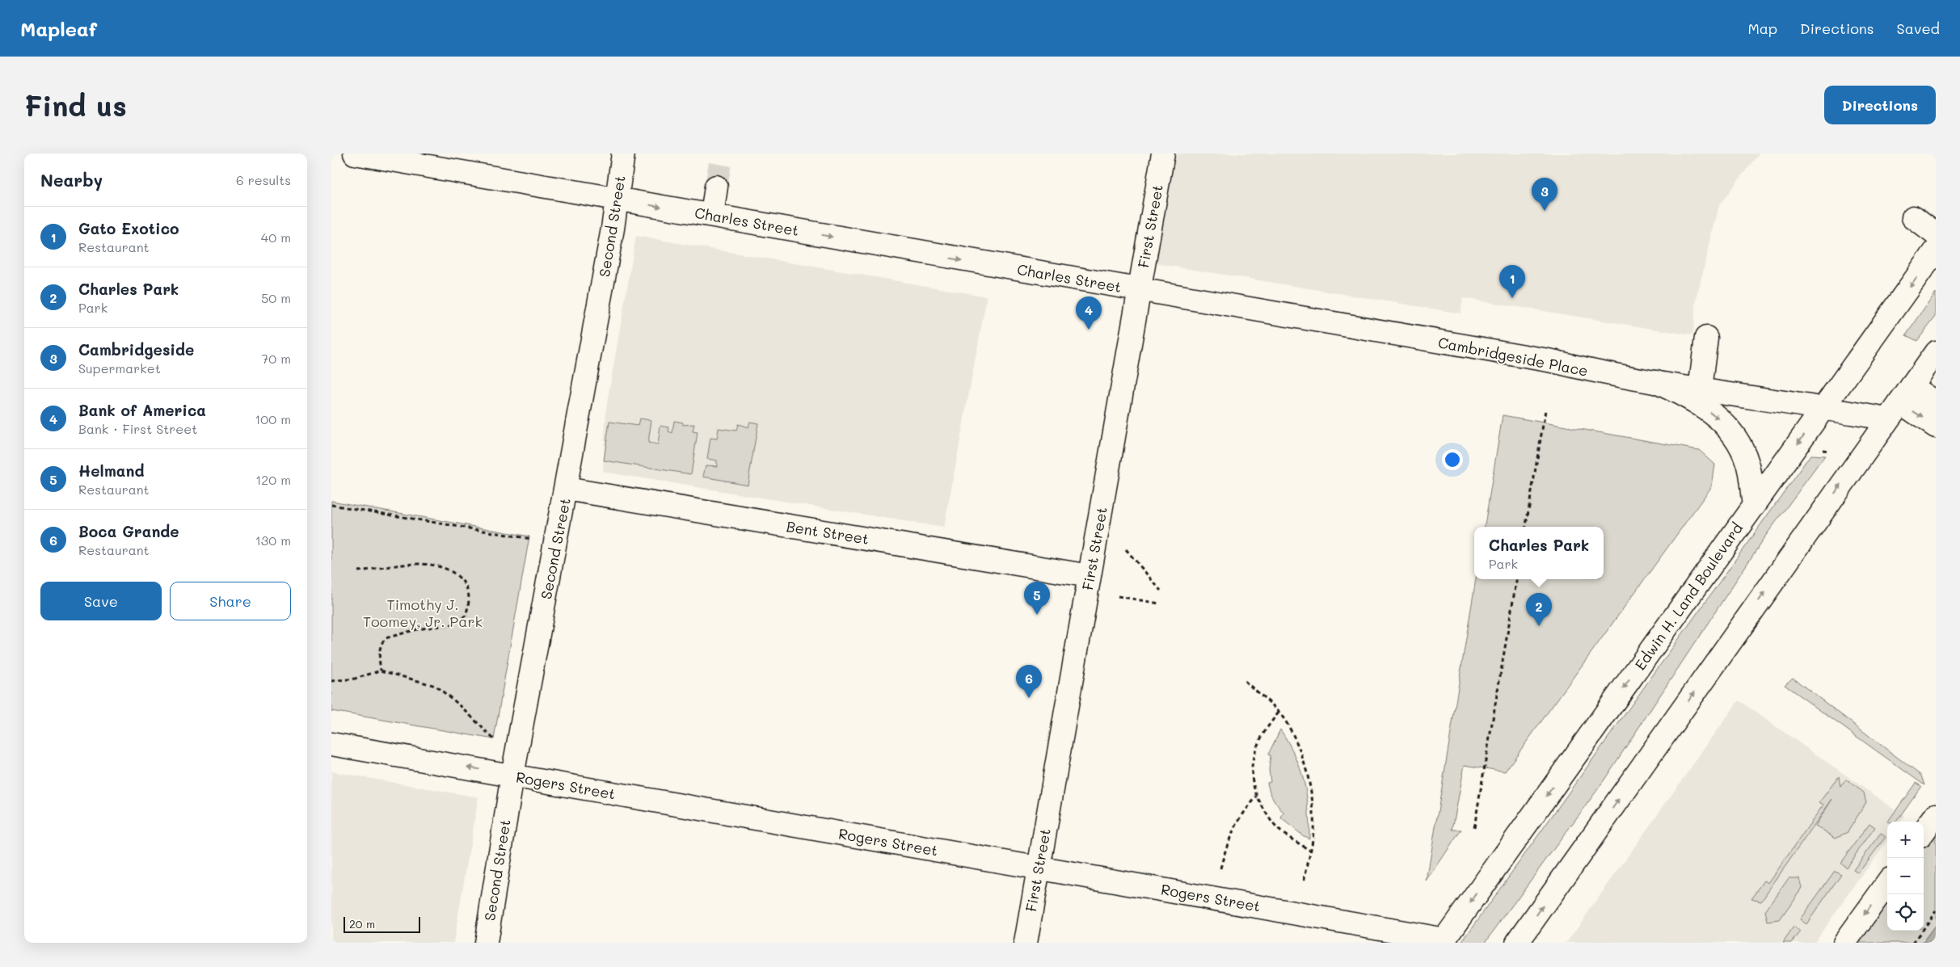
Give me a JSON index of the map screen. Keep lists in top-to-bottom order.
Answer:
{
  "streets": {
    "street": [
      "Charles Street",
      "Second Street",
      "First Street",
      "Cambridgeside Place",
      "Bent Street",
      "Edwin H. Land Boulevard",
      "Rogers Street"
    ]
  },
  "crossings": [
    ["Charles Street", "Second Street"],
    ["Charles Street", "First Street"],
    ["Charles Street", "Cambridgeside Place"],
    ["Second Street", "Bent Street"],
    ["Second Street", "Rogers Street"],
    ["First Street", "Cambridgeside Place"],
    ["First Street", "Bent Street"],
    ["First Street", "Rogers Street"],
    ["Cambridgeside Place", "Edwin H. Land Boulevard"],
    ["Edwin H. Land Boulevard", "Rogers Street"]
  ],
  "one_way": ["Charles Street"],
  "parks": ["Timothy J. Toomey, Jr. Park"],
  "scale_bar": "20 m",
  "page": {
    "header": "Mapleaf",
    "nav": ["Map", "Directions", "Saved"],
    "buttons": [
      "Directions",
      ["Save", "Share"]
    ],
    "title": "Find us",
    "heading": ["Nearby", "6 results"],
    "pins": [
      "3",
      "1",
      "4",
      "5",
      "2",
      "6"
    ],
    "list": [
      {
        "mark": "1",
        "name": "Gato Exotico",
        "note": "Restaurant",
        "value": "40 m"
      },
      {
        "mark": "2",
        "name": "Charles Park",
        "note": "Park",
        "value": "50 m"
      },
      {
        "mark": "3",
        "name": "Cambridgeside",
        "note": "Supermarket",
        "value": "70 m"
      },
      {
        "mark": "4",
        "name": "Bank of America",
        "note": "Bank · First Street",
        "value": "100 m"
      },
      {
        "mark": "5",
        "name": "Helmand",
        "note": "Restaurant",
        "value": "120 m"
      },
      {
        "mark": "6",
        "name": "Boca Grande",
        "note": "Restaurant",
        "value": "130 m"
      }
    ],
    "popup": ["Charles Park", "Park"],
    "map_buttons": ["+", "−"],
    "scale": "20 m"
  }
}
